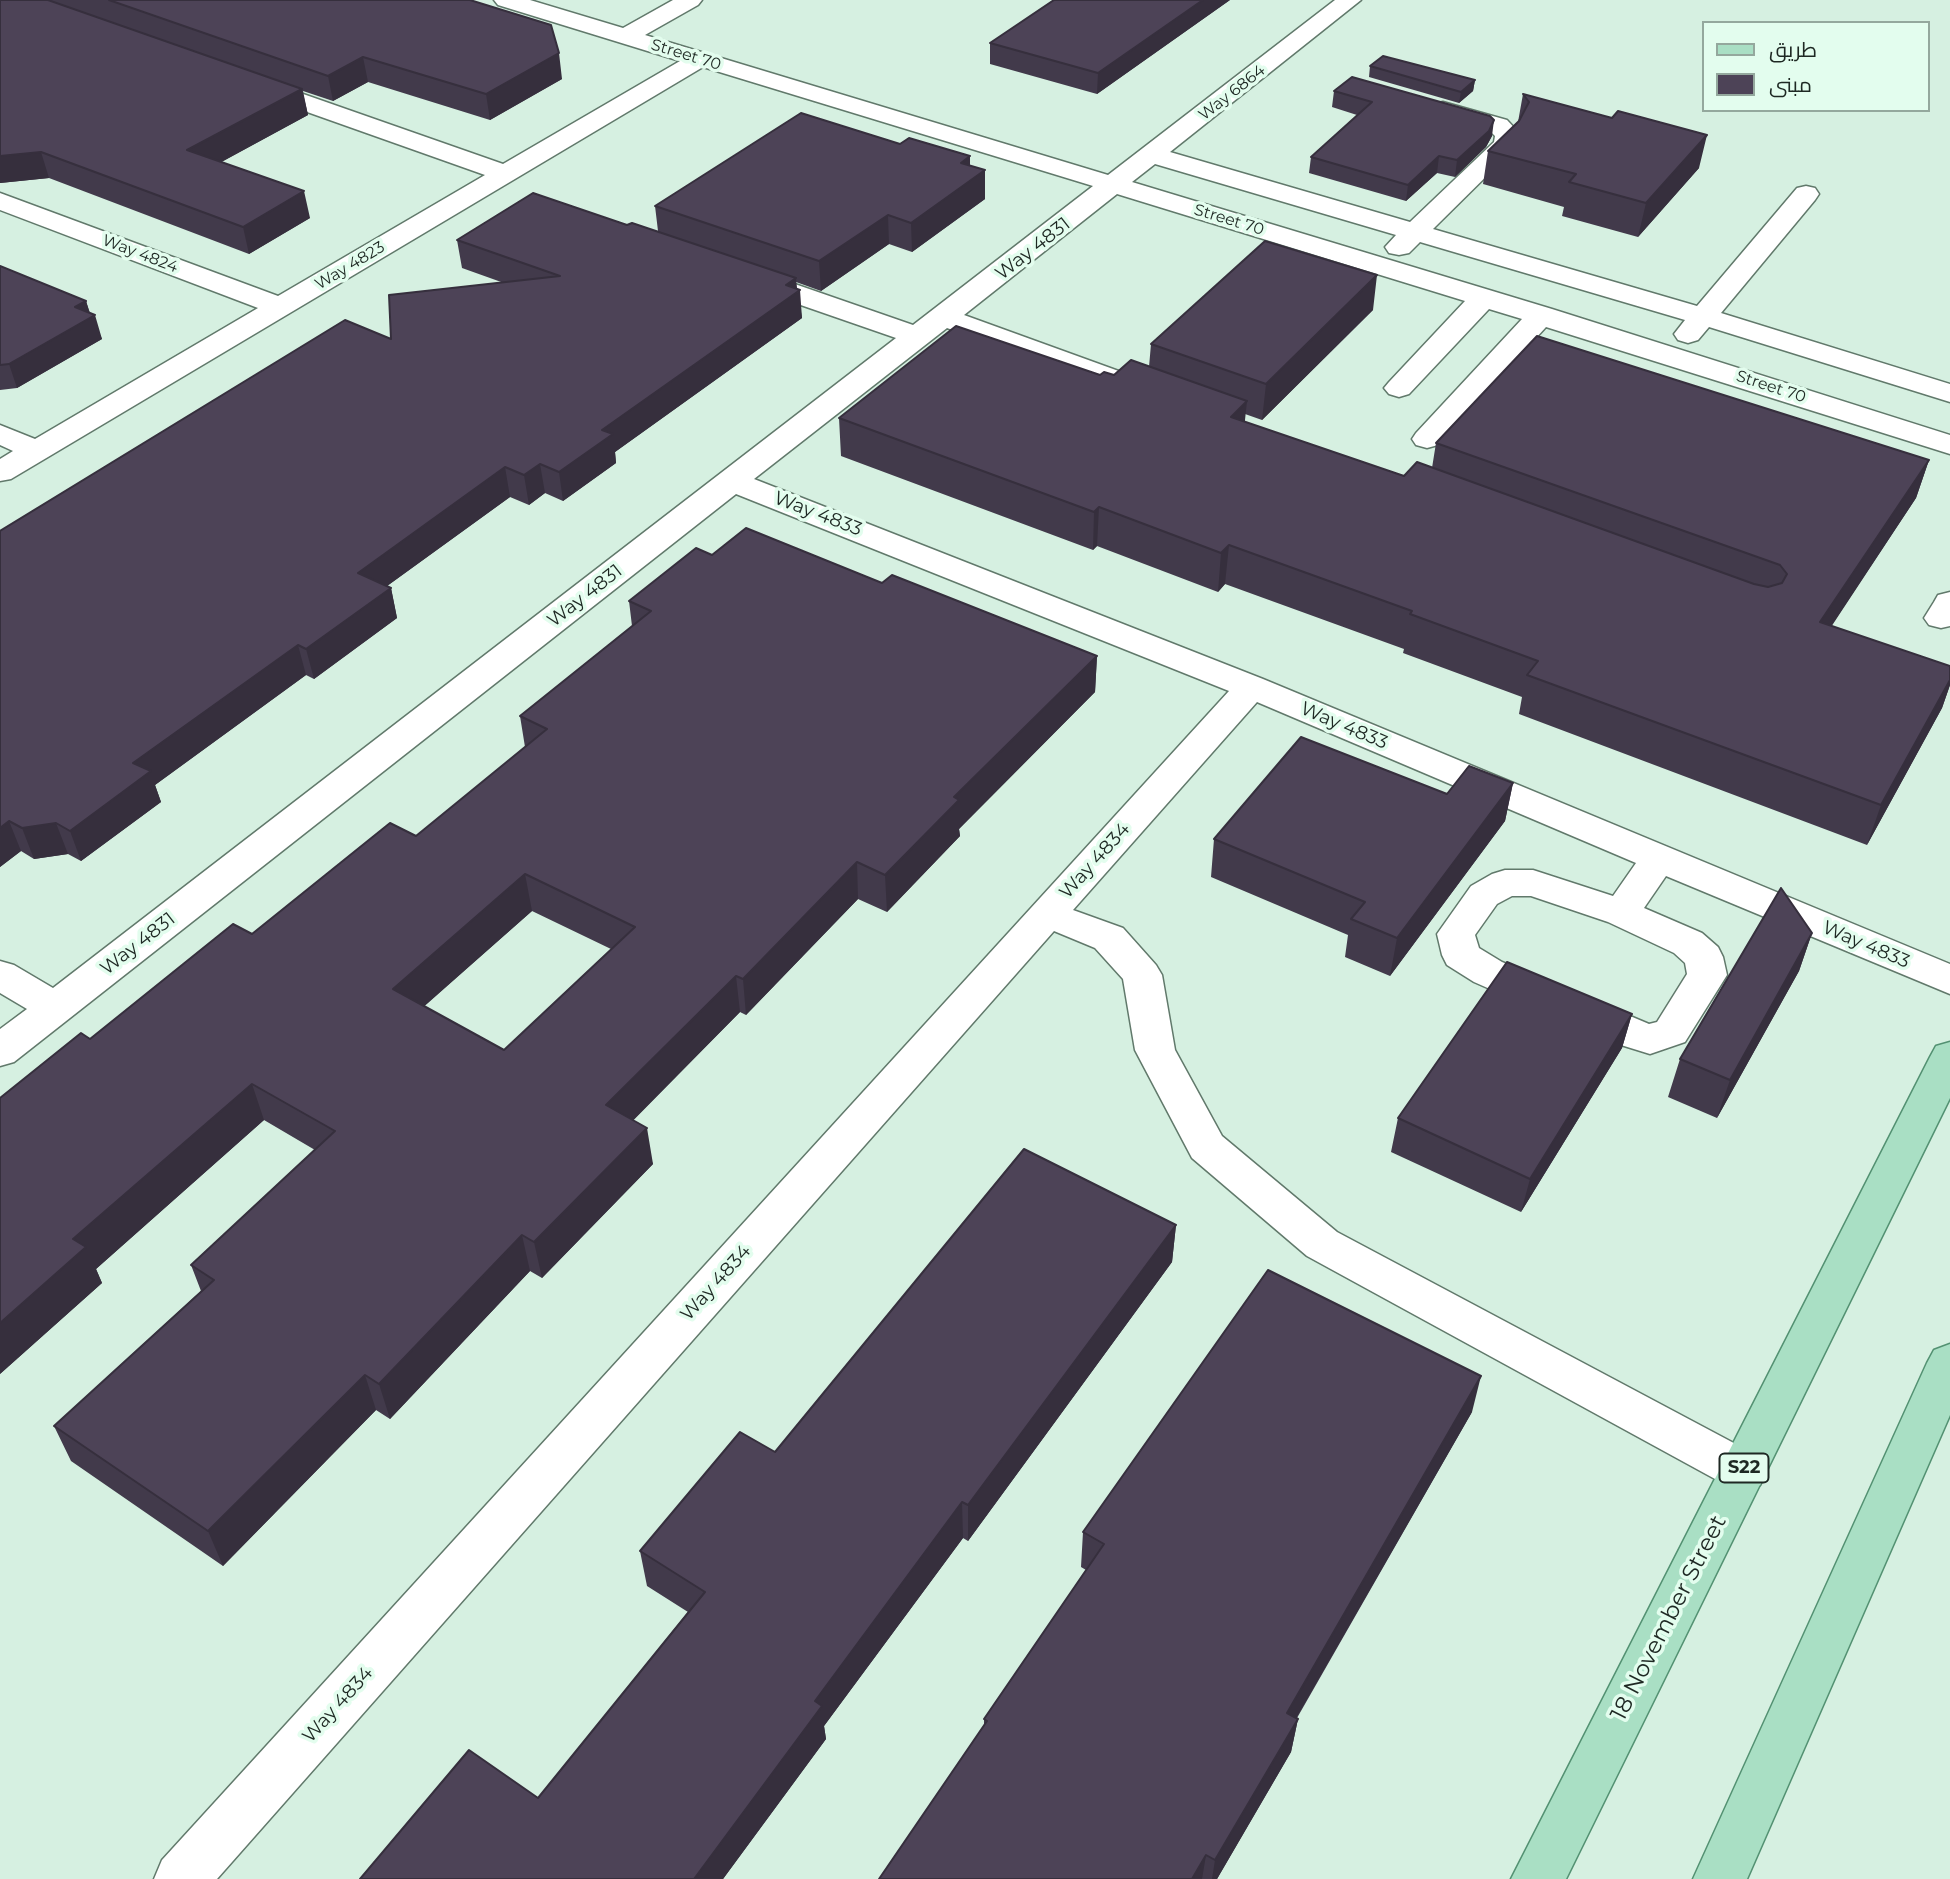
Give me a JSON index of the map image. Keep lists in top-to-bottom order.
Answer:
{
  "streets": {
    "main road": ["S22", "18 November Street"],
    "street": [
      "Street 70",
      "Way 6864",
      "Way 4831",
      "Way 4824",
      "Way 4823",
      "Way 4833",
      "Way 4834"
    ]
  },
  "crossings": [
    ["Street 70", "Way 6864"],
    ["Street 70", "Way 4831"],
    ["Street 70", "Way 4823"],
    ["Way 6864", "Way 4831"],
    ["Way 4831", "Way 4833"],
    ["Way 4824", "Way 4823"],
    ["Way 4833", "Way 4834"]
  ],
  "legend": ["طريق", "مبنى"]
}
